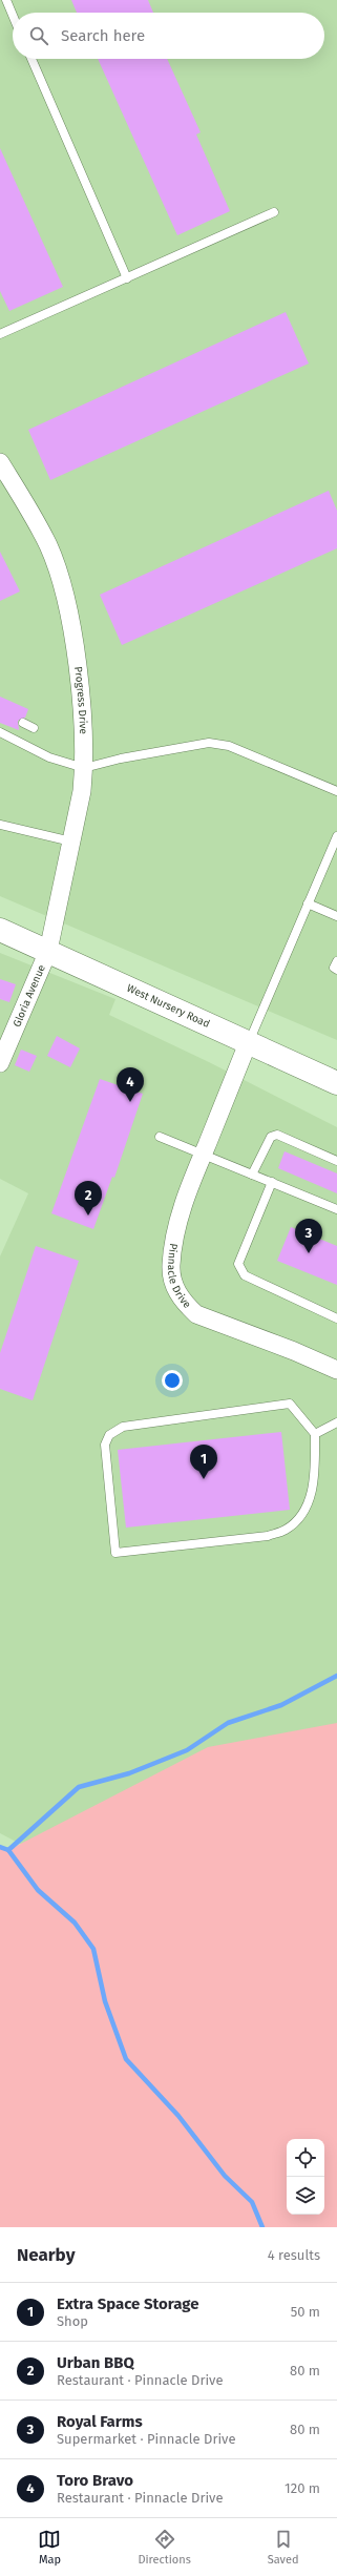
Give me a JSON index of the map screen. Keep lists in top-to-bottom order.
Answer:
{
  "streets": {
    "main road": ["West Nursery Road"],
    "street": ["Progress Drive", "Gloria Avenue", "Pinnacle Drive"]
  },
  "crossings": [
    ["Progress Drive", "Gloria Avenue"],
    ["Progress Drive", "West Nursery Road"],
    ["Gloria Avenue", "West Nursery Road"],
    ["West Nursery Road", "Pinnacle Drive"]
  ],
  "page": {
    "search": "Search here",
    "pins": [
      "4",
      "2",
      "3",
      "1"
    ],
    "heading": ["Nearby", "4 results"],
    "list": [
      {
        "mark": "1",
        "name": "Extra Space Storage",
        "note": "Shop",
        "value": "50 m"
      },
      {
        "mark": "2",
        "name": "Urban BBQ",
        "note": "Restaurant · Pinnacle Drive",
        "value": "80 m"
      },
      {
        "mark": "3",
        "name": "Royal Farms",
        "note": "Supermarket · Pinnacle Drive",
        "value": "80 m"
      },
      {
        "mark": "4",
        "name": "Toro Bravo",
        "note": "Restaurant · Pinnacle Drive",
        "value": "120 m"
      }
    ],
    "nav": ["Map", "Directions", "Saved"]
  }
}
